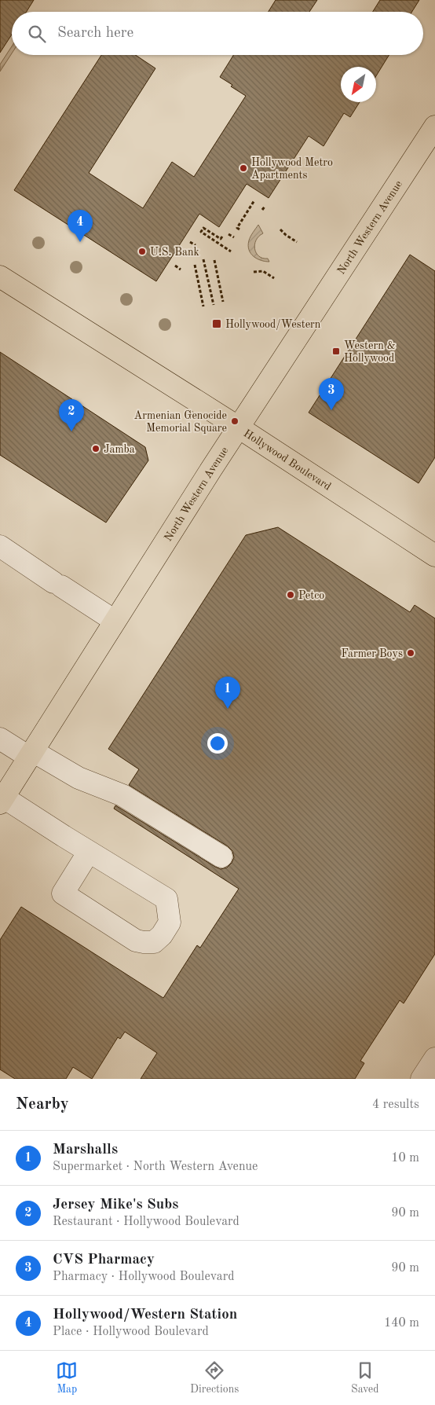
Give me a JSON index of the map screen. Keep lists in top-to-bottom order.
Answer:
{
  "streets": {
    "main road": ["North Western Avenue", "Hollywood Boulevard"]
  },
  "crossings": [
    ["North Western Avenue", "Hollywood Boulevard"]
  ],
  "places": {
    "other": [
      "Hollywood Metro Apartments",
      "U.S. Bank",
      "Armenian Genocide Memorial Square",
      "Jamba",
      "Petco",
      "Farmer Boys"
    ],
    "transit": ["Hollywood/Western", "Western & Hollywood"]
  },
  "north": "bottom left",
  "page": {
    "search": "Search here",
    "pins": [
      "4",
      "3",
      "2",
      "1"
    ],
    "heading": ["Nearby", "4 results"],
    "list": [
      {
        "mark": "1",
        "name": "Marshalls",
        "note": "Supermarket · North Western Avenue",
        "value": "10 m"
      },
      {
        "mark": "2",
        "name": "Jersey Mike's Subs",
        "note": "Restaurant · Hollywood Boulevard",
        "value": "90 m"
      },
      {
        "mark": "3",
        "name": "CVS Pharmacy",
        "note": "Pharmacy · Hollywood Boulevard",
        "value": "90 m"
      },
      {
        "mark": "4",
        "name": "Hollywood/Western Station",
        "note": "Place · Hollywood Boulevard",
        "value": "140 m"
      }
    ],
    "nav": ["Map", "Directions", "Saved"]
  }
}
